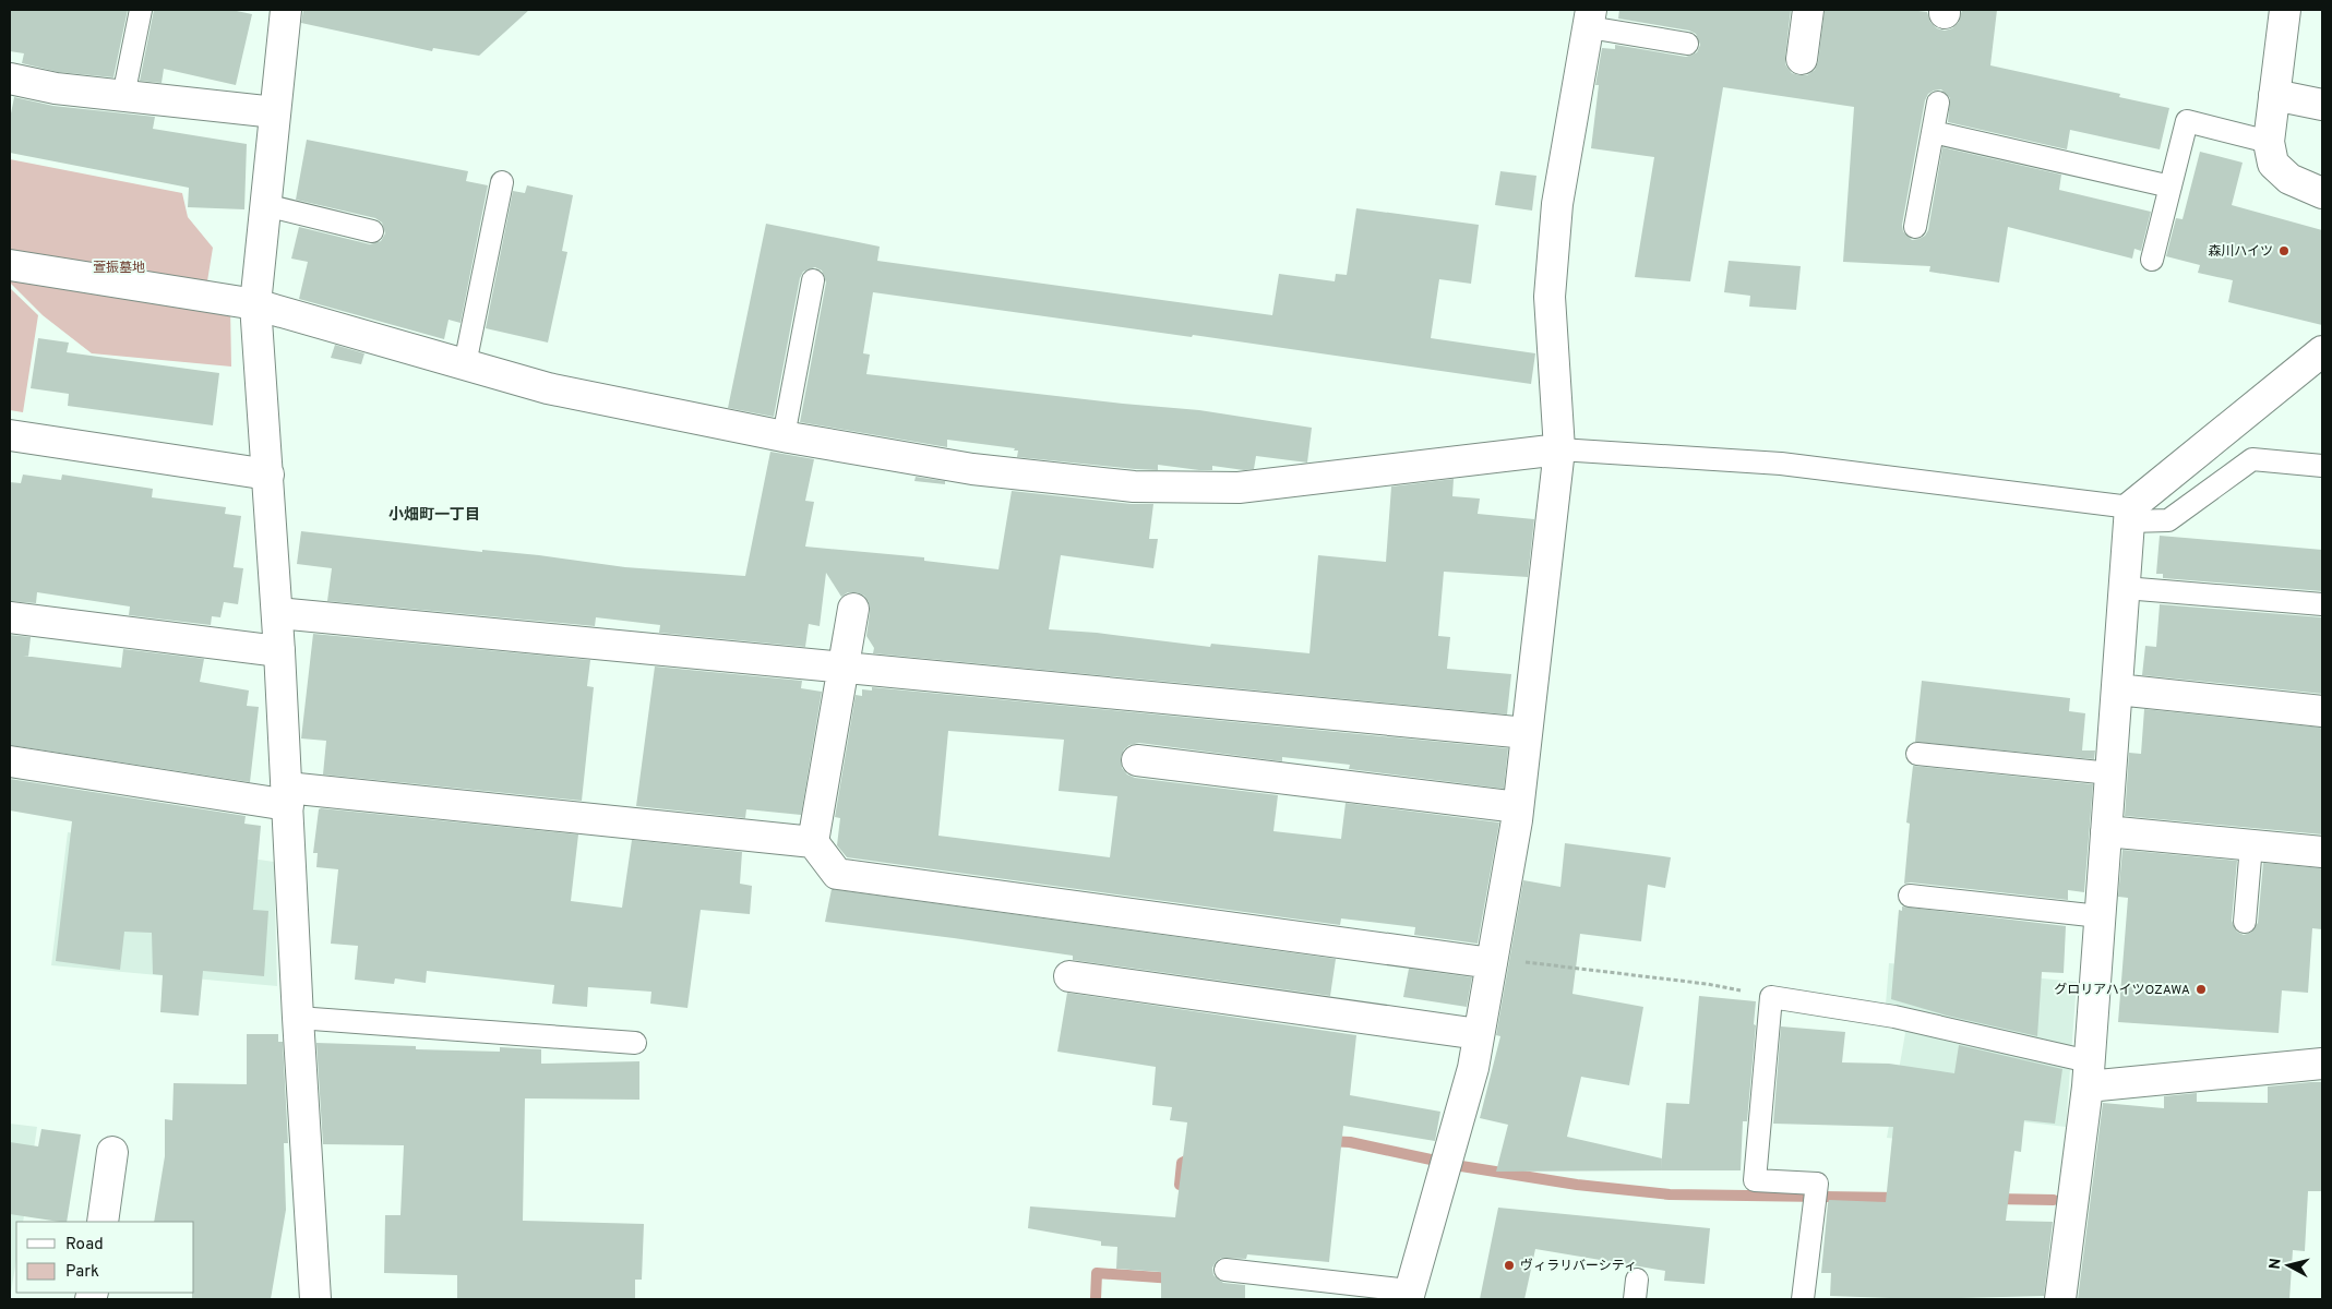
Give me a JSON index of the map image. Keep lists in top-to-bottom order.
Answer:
{
  "districts": ["小畑町一丁目"],
  "parks": ["萱振墓地"],
  "places": ["森川ハイツ", "グロリアハイツOZAWA", "ヴィラリバーシティ"],
  "legend": ["Road", "Park"],
  "north": "left"
}
